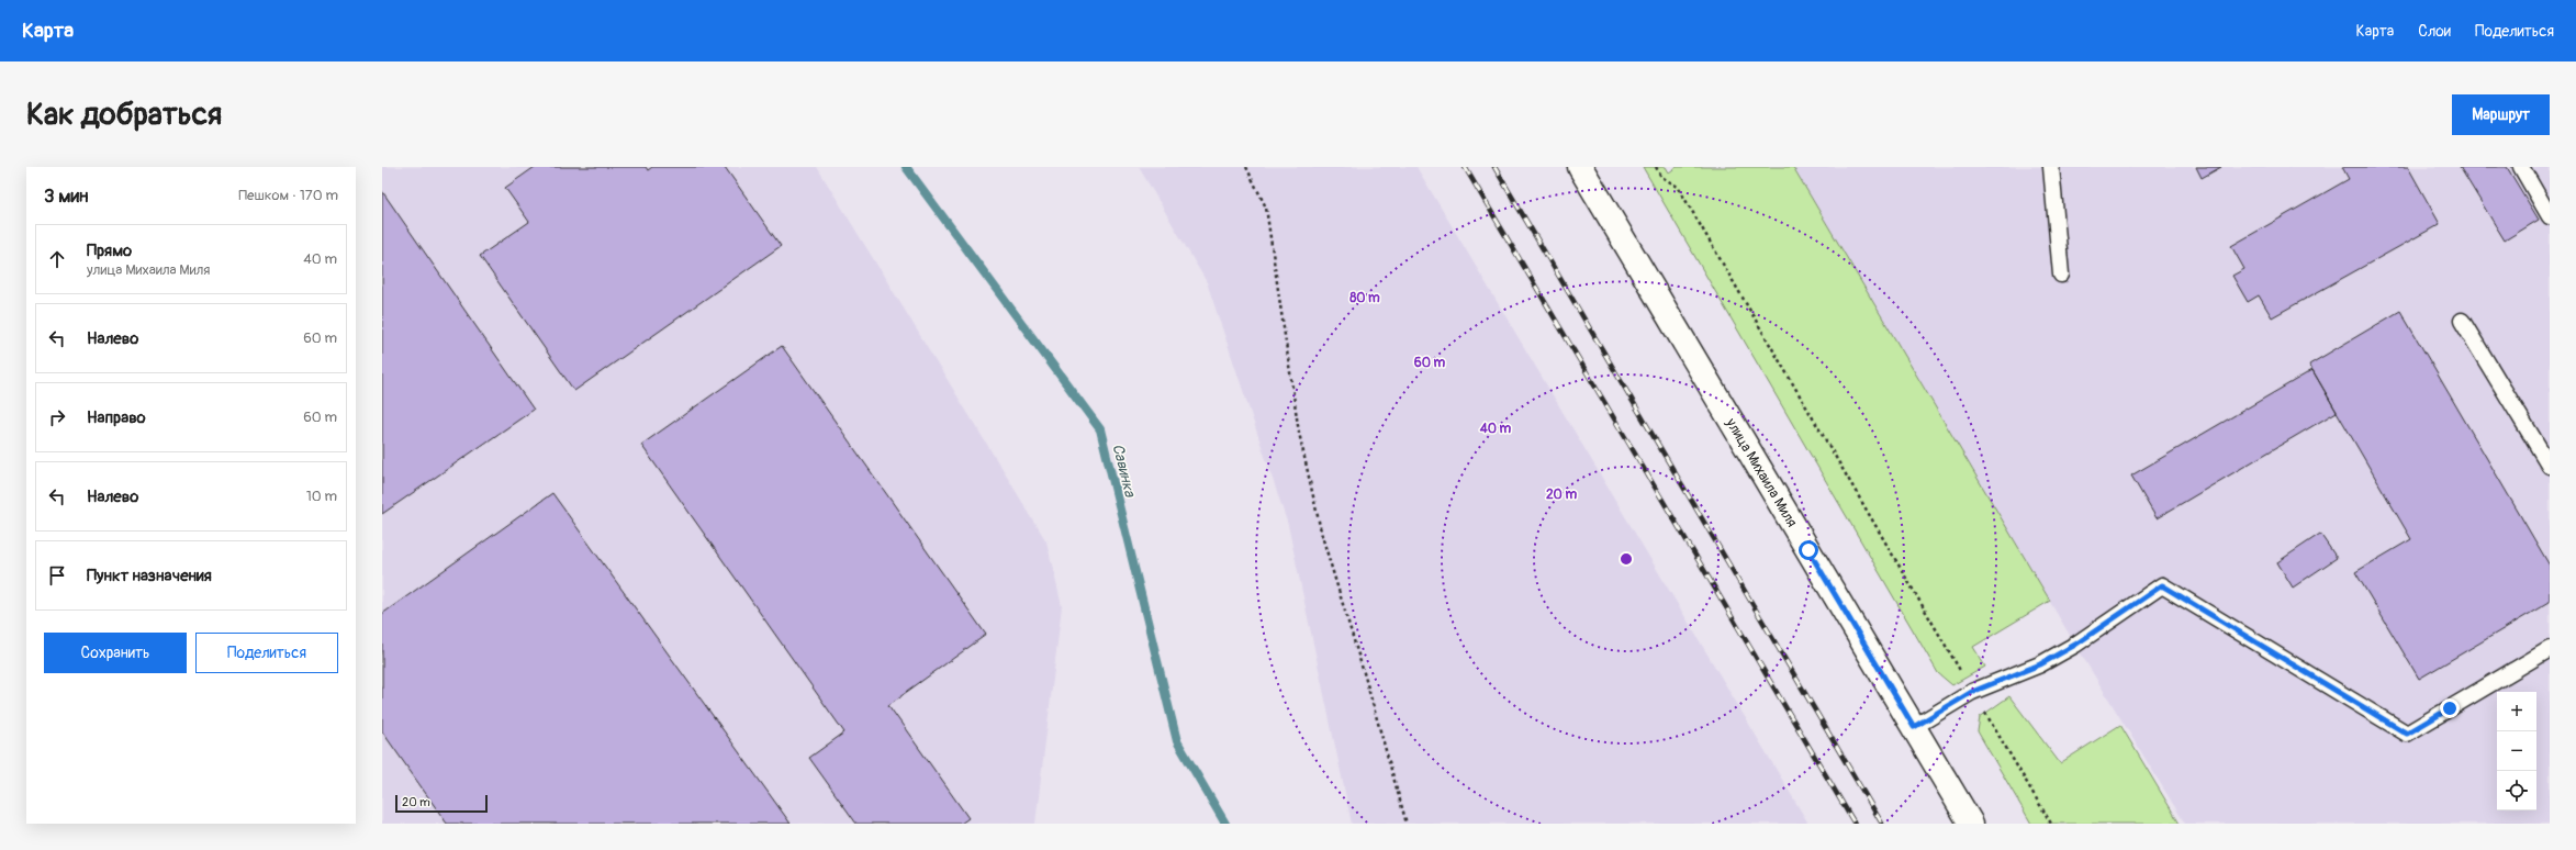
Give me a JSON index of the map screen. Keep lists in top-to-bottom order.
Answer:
{
  "streets": {
    "main road": ["улица Михаила Миля"]
  },
  "water": ["Савинка"],
  "scale_bar": "20 m",
  "page": {
    "header": "Карта",
    "nav": ["Карта", "Слои", "Поделиться"],
    "buttons": [
      "Маршрут",
      ["Сохранить", "Поделиться"]
    ],
    "title": "Как добраться",
    "heading": ["3 мин", "Пешком · 170 m"],
    "list": [
      ["Прямо", "улица Михаила Миля", "40 m"],
      ["Налево", "60 m"],
      ["Направо", "60 m"],
      ["Налево", "10 m"],
      "Пункт назначения"
    ],
    "map_buttons": ["+", "−"],
    "scale": "20 m"
  },
  "rings": [
    "80 m",
    "60 m",
    "40 m",
    "20 m"
  ]
}
